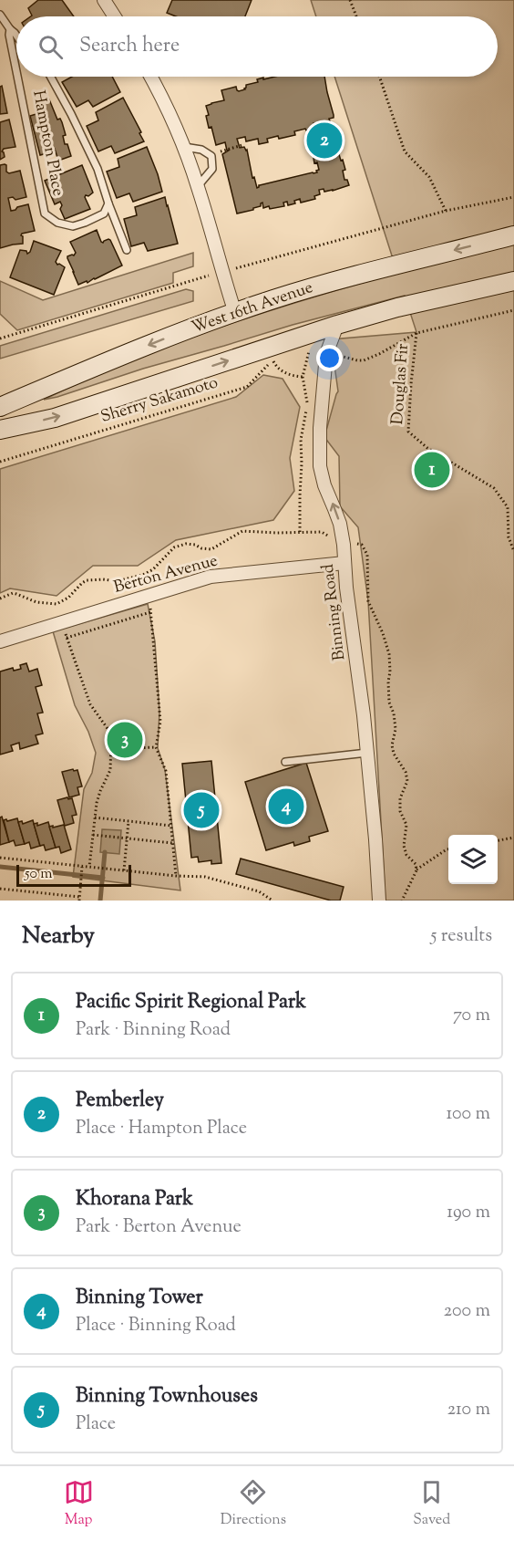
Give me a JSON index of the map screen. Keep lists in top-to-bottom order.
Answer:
{
  "streets": {
    "main road": ["West 16th Avenue"],
    "street": ["Berton Avenue", "Binning Road"],
    "lane": ["Hampton Place"],
    "path": ["Douglas Fir", "Sherry Sakamoto"]
  },
  "crossings": [
    ["Berton Avenue", "Binning Road"]
  ],
  "one_way": ["Binning Road"],
  "scale_bar": "50 m",
  "page": {
    "search": "Search here",
    "pins": [
      "2",
      "1",
      "3",
      "4",
      "5"
    ],
    "scale": "50 m",
    "heading": ["Nearby", "5 results"],
    "list": [
      {
        "mark": "1",
        "name": "Pacific Spirit Regional Park",
        "note": "Park · Binning Road",
        "value": "70 m"
      },
      {
        "mark": "2",
        "name": "Pemberley",
        "note": "Place · Hampton Place",
        "value": "100 m"
      },
      {
        "mark": "3",
        "name": "Khorana Park",
        "note": "Park · Berton Avenue",
        "value": "190 m"
      },
      {
        "mark": "4",
        "name": "Binning Tower",
        "note": "Place · Binning Road",
        "value": "200 m"
      },
      {
        "mark": "5",
        "name": "Binning Townhouses",
        "note": "Place",
        "value": "210 m"
      }
    ],
    "nav": ["Map", "Directions", "Saved"]
  }
}
